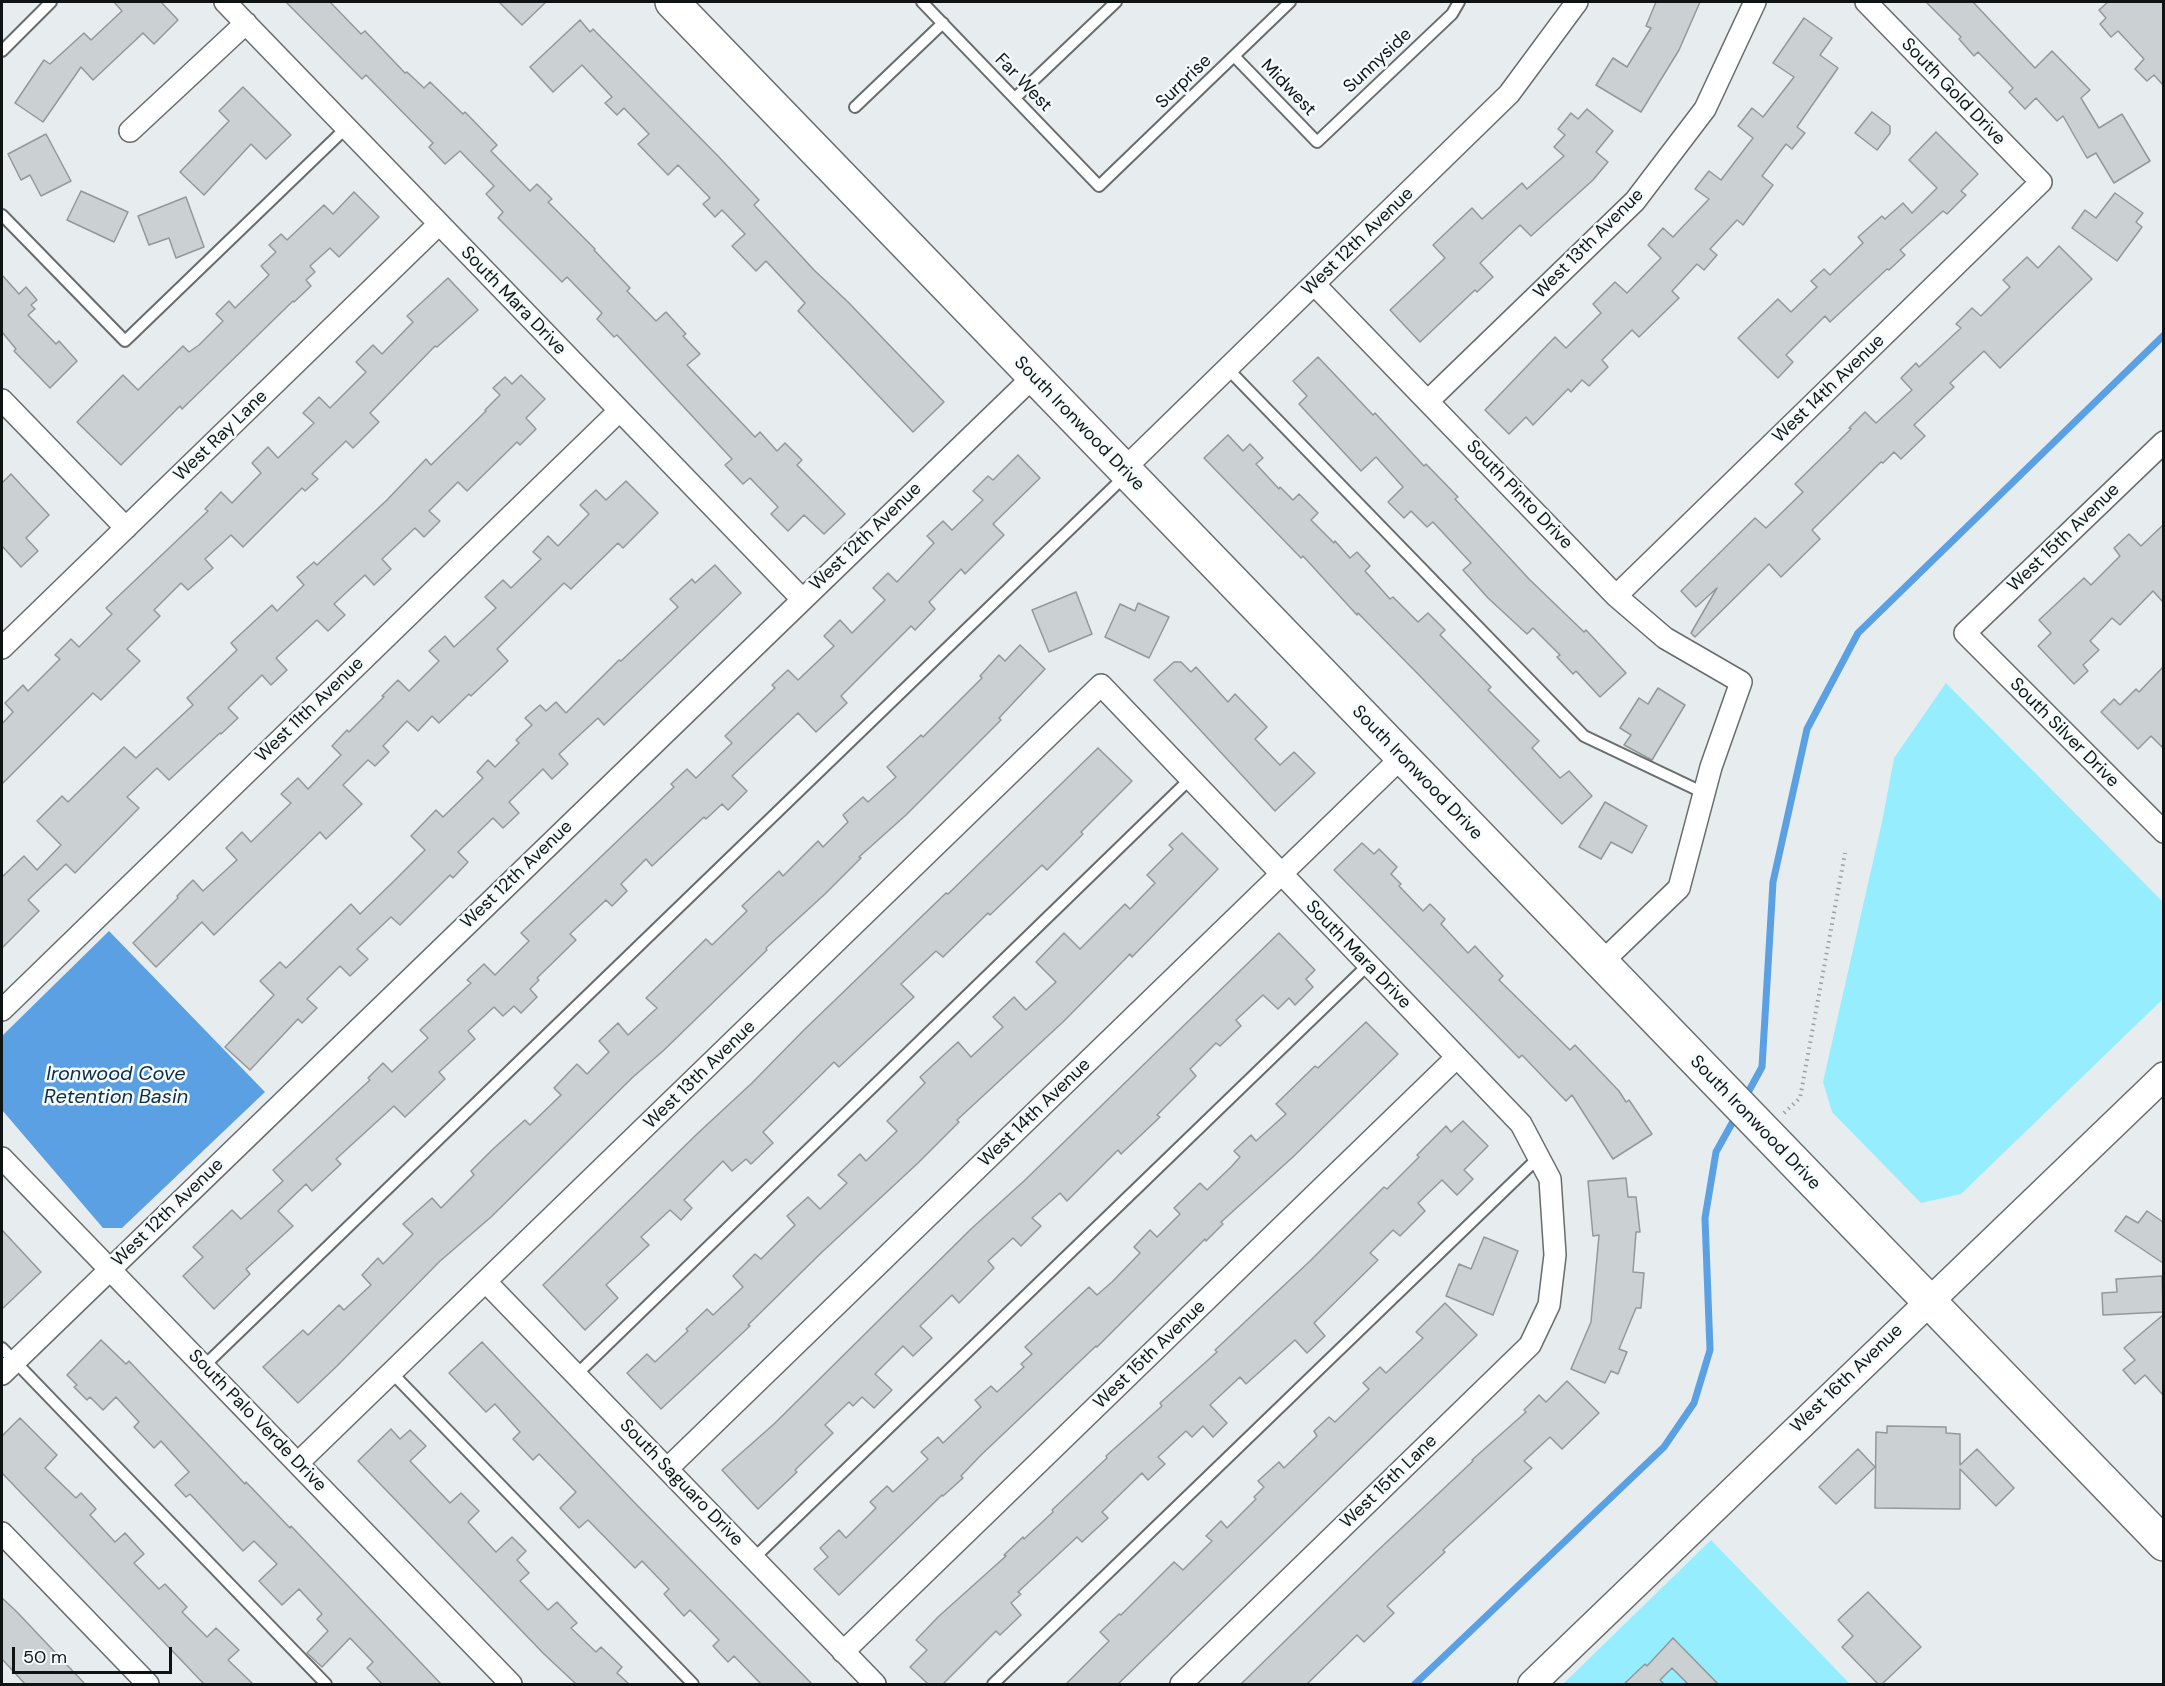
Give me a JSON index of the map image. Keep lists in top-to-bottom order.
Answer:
{
  "streets": {
    "main road": ["South Ironwood Drive"],
    "street": [
      "South Gold Drive",
      "West 12th Avenue",
      "West 13th Avenue",
      "South Mara Drive",
      "West 14th Avenue",
      "West Ray Lane",
      "South Pinto Drive",
      "West 15th Avenue",
      "West 11th Avenue",
      "South Silver Drive",
      "West 16th Avenue",
      "South Palo Verde Drive",
      "West 15th Lane",
      "South Saguaro Drive"
    ],
    "lane": [
      "Sunnyside",
      "Surprise",
      "Far West",
      "Midwest"
    ]
  },
  "crossings": [
    ["Sunnyside", "Midwest"],
    ["Surprise", "Far West"],
    ["Surprise", "Midwest"],
    ["South Gold Drive", "West 14th Avenue"],
    ["West 12th Avenue", "South Mara Drive"],
    ["West 12th Avenue", "South Ironwood Drive"],
    ["West 12th Avenue", "South Pinto Drive"],
    ["West 12th Avenue", "South Palo Verde Drive"],
    ["West 13th Avenue", "South Mara Drive"],
    ["West 13th Avenue", "South Pinto Drive"],
    ["West 13th Avenue", "South Palo Verde Drive"],
    ["West 13th Avenue", "South Saguaro Drive"],
    ["South Mara Drive", "West 14th Avenue"],
    ["South Mara Drive", "West Ray Lane"],
    ["South Mara Drive", "West 15th Avenue"],
    ["South Mara Drive", "West 11th Avenue"],
    ["South Mara Drive", "West 15th Lane"],
    ["West 14th Avenue", "South Ironwood Drive"],
    ["West 14th Avenue", "South Pinto Drive"],
    ["West 14th Avenue", "South Saguaro Drive"],
    ["South Ironwood Drive", "West 16th Avenue"],
    ["West 15th Avenue", "South Silver Drive"],
    ["West 15th Avenue", "South Saguaro Drive"]
  ],
  "water": ["Ironwood Cove Retention Basin"],
  "scale_bar": "50 m"
}
